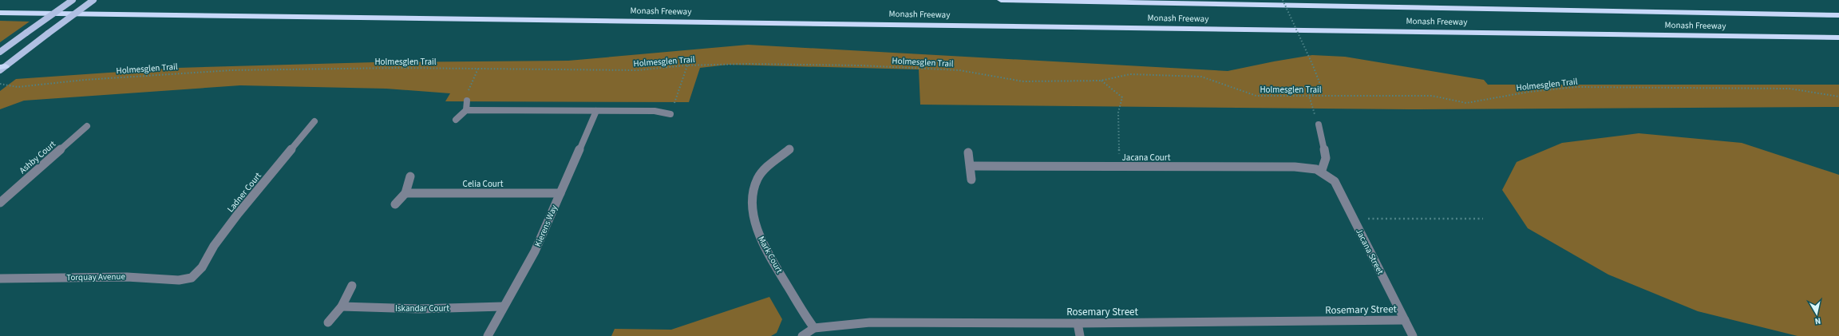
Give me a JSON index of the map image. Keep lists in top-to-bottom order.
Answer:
{
  "streets": {
    "highway": ["Monash Freeway"],
    "street": [
      "Ashby Court",
      "Jacana Court",
      "Celia Court",
      "Ladner Court",
      "Kierens Way",
      "Jacana Street",
      "Mark Court",
      "Torquay Avenue",
      "Iskandar Court",
      "Rosemary Street"
    ],
    "path": ["Holmesglen Trail"]
  },
  "crossings": [
    ["Jacana Court", "Jacana Street"],
    ["Celia Court", "Kierens Way"],
    ["Ladner Court", "Torquay Avenue"],
    ["Kierens Way", "Iskandar Court"],
    ["Jacana Street", "Rosemary Street"],
    ["Mark Court", "Rosemary Street"]
  ],
  "north": "bottom"
}
